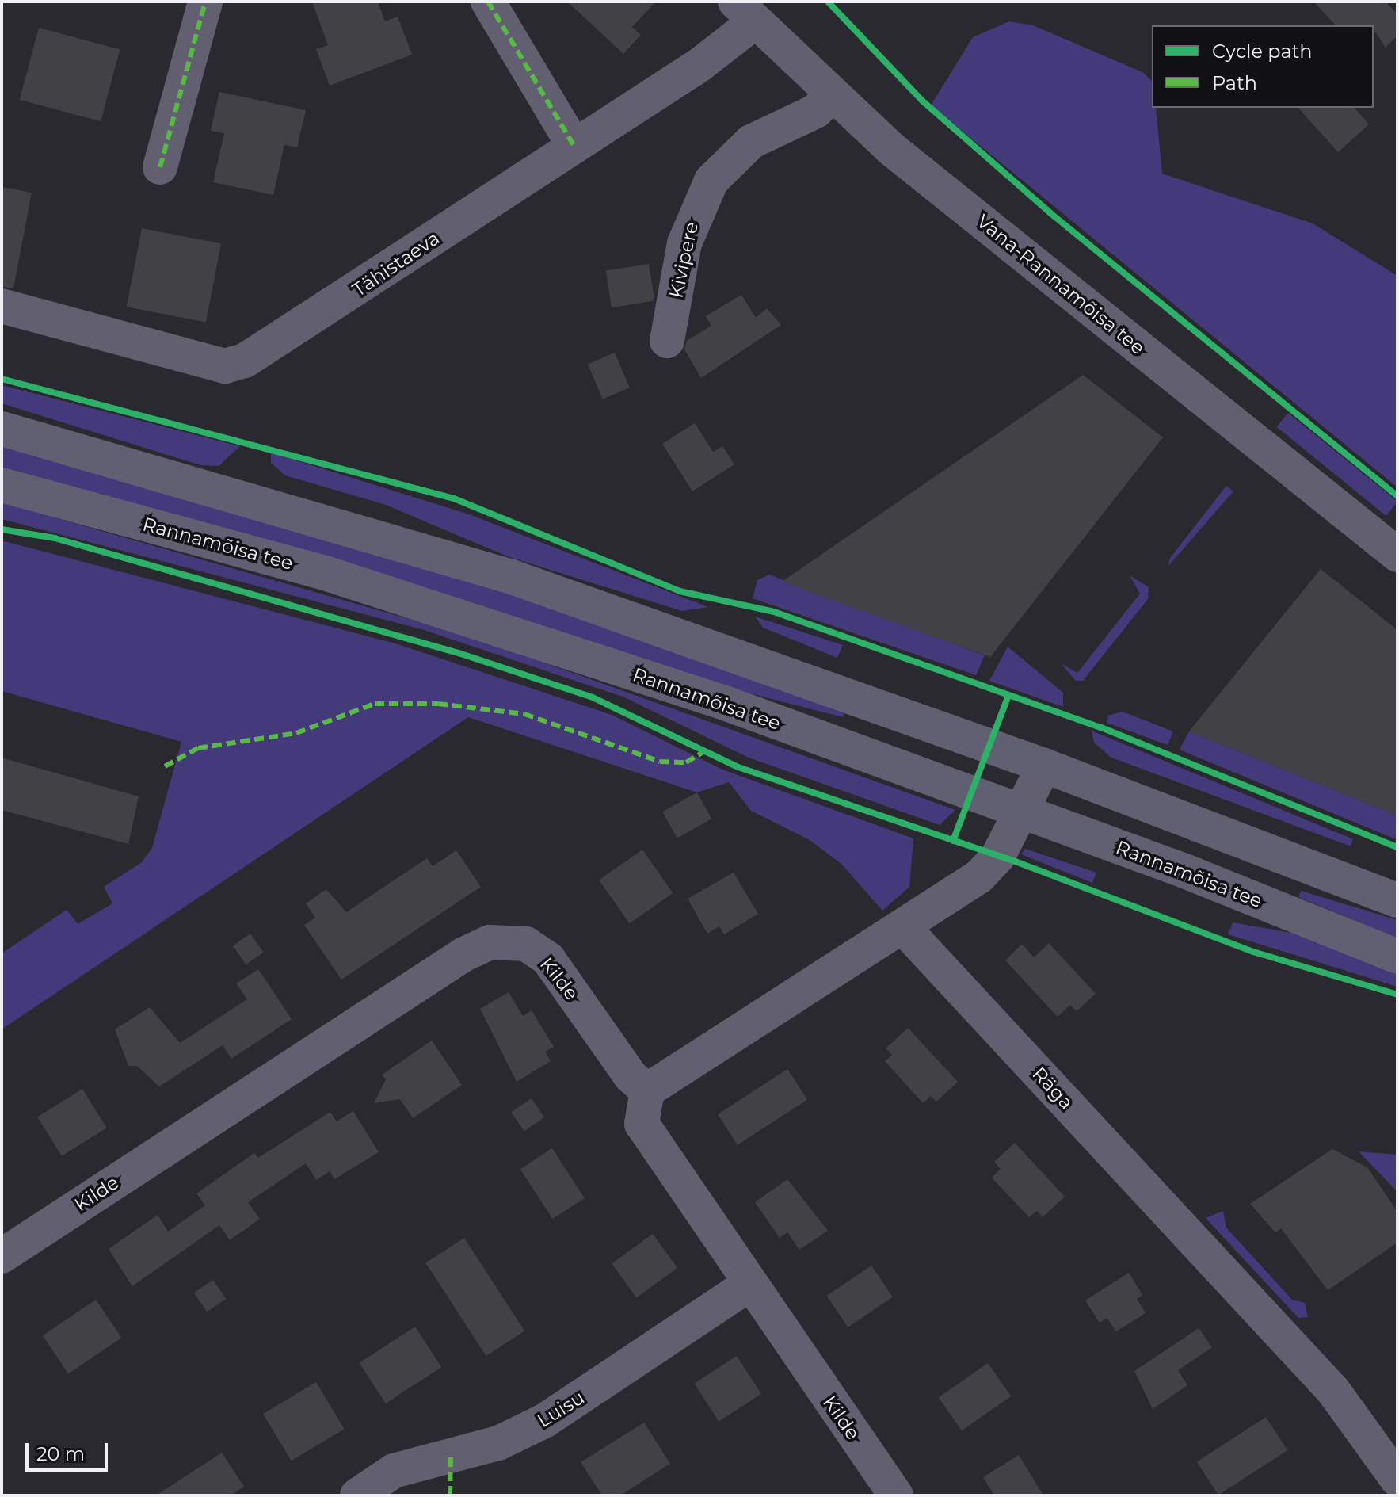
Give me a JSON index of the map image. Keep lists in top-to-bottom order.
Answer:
{
  "streets": {
    "main road": ["Rannamõisa tee"],
    "street": [
      "Kivipere",
      "Tähistaeva",
      "Vana-Rannamõisa tee",
      "Kilde",
      "Räga",
      "Luisu"
    ]
  },
  "crossings": [
    ["Kivipere", "Vana-Rannamõisa tee"],
    ["Tähistaeva", "Vana-Rannamõisa tee"],
    ["Kilde", "Luisu"]
  ],
  "legend": ["Cycle path", "Path"],
  "scale_bar": "20 m"
}
